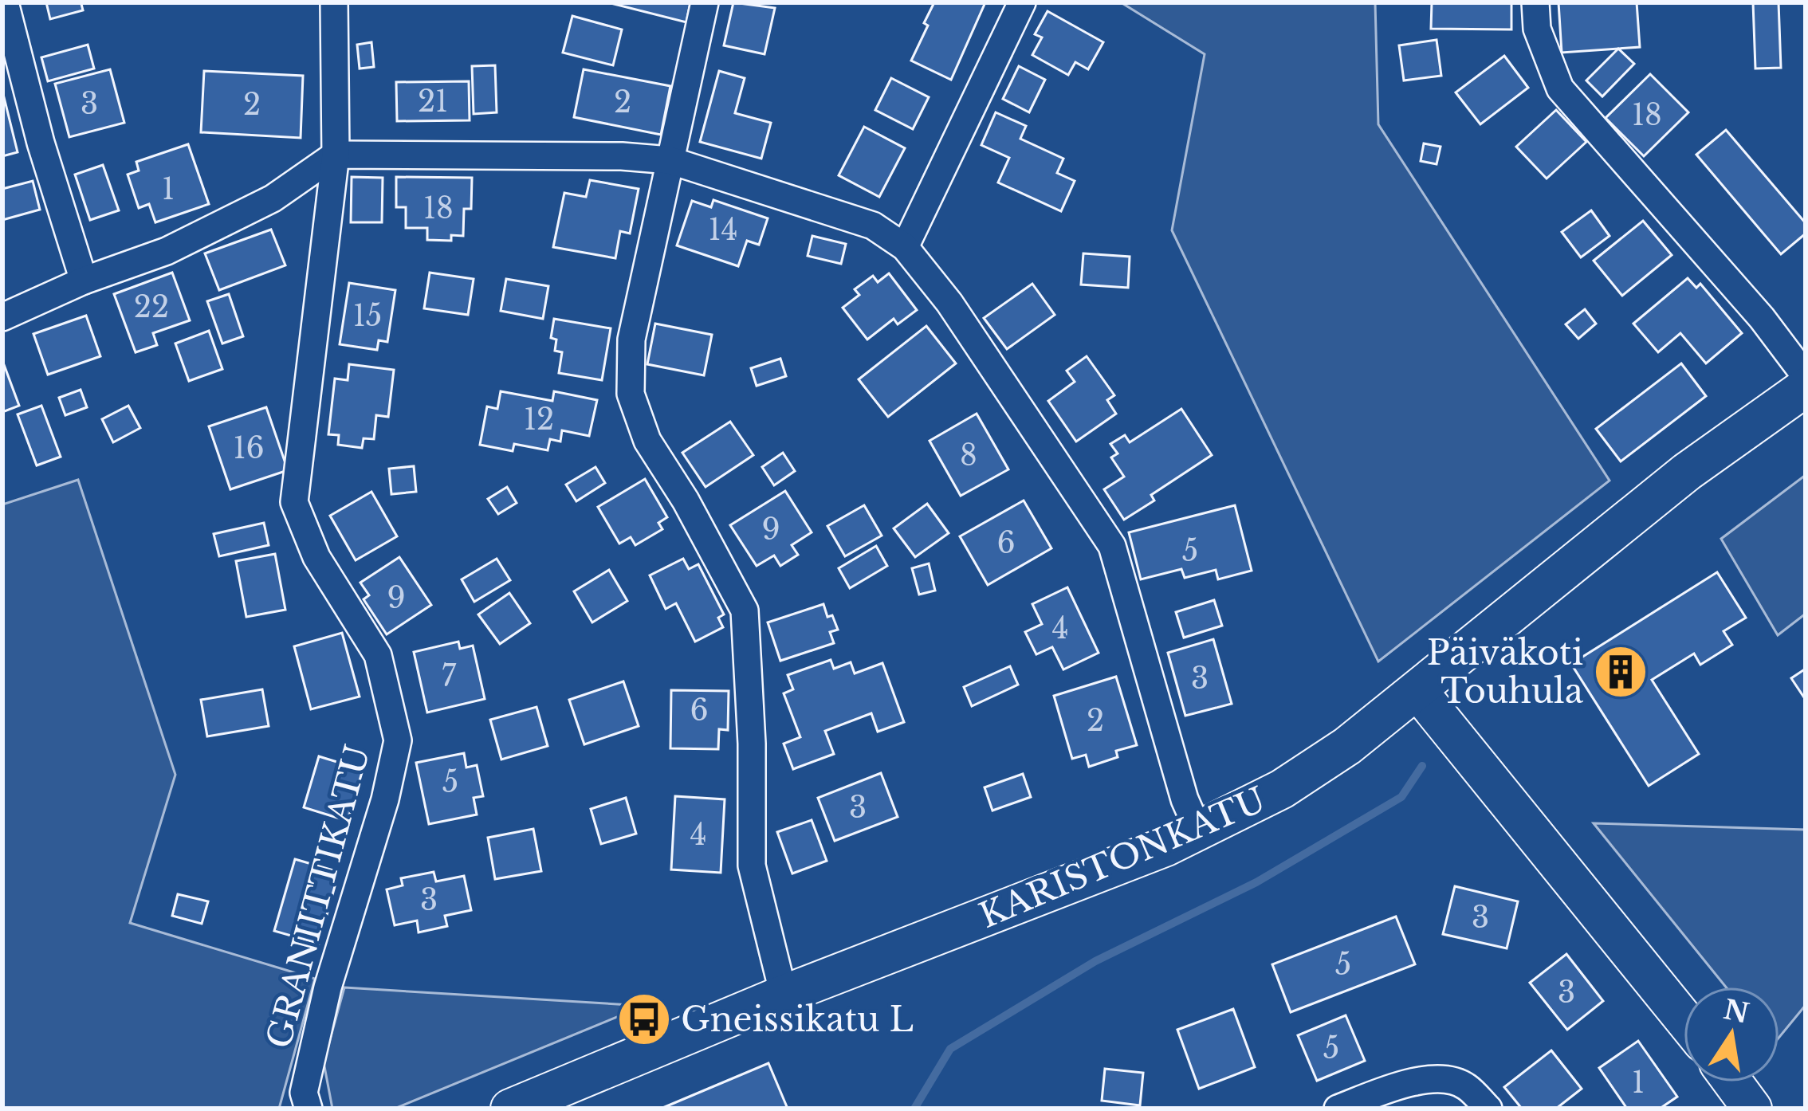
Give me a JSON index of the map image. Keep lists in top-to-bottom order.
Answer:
{
  "streets": {
    "street": ["KARISTONKATU", "GRANIITTIKATU"]
  },
  "places": {
    "building": ["Päiväkoti Touhula"],
    "bus stop": ["Gneissikatu L"]
  },
  "house_numbers": [
    "21",
    "2",
    "3",
    "2",
    "18",
    "1",
    "18",
    "14",
    "22",
    "15",
    "12",
    "16",
    "8",
    "9",
    "6",
    "5",
    "9",
    "4",
    "7",
    "3",
    "6",
    "2",
    "5",
    "3",
    "4",
    "3",
    "3",
    "5",
    "3",
    "5",
    "1"
  ],
  "north": "top"
}
